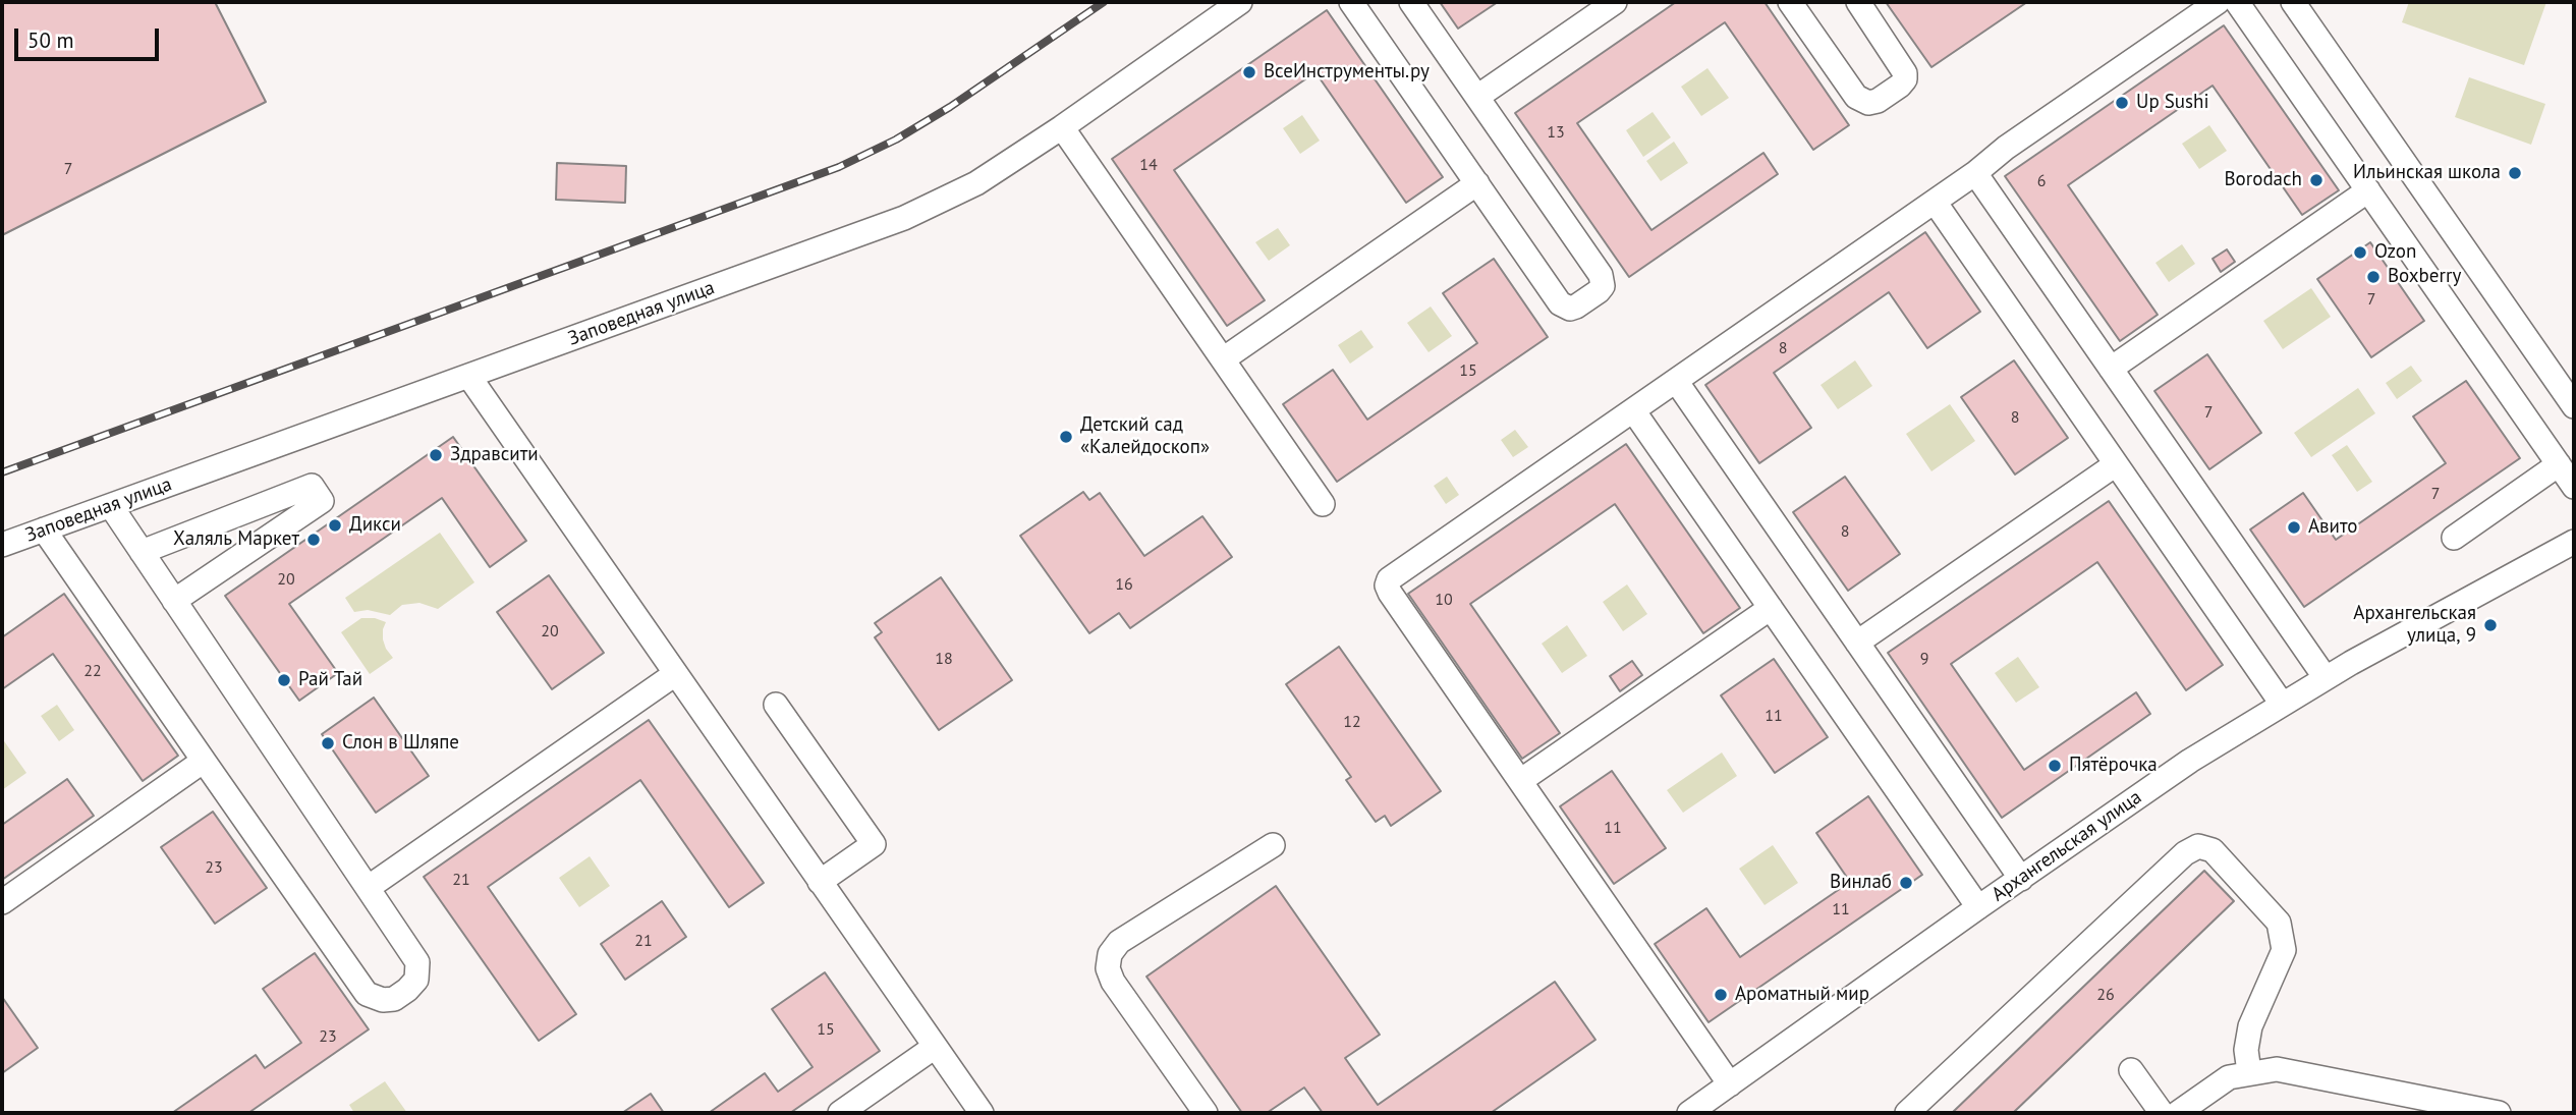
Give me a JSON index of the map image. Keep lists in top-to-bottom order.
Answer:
{
  "streets": {
    "street": ["Заповедная улица", "Архангельская улица"]
  },
  "places": [
    "ВсеИнструменты.ру",
    "Up Sushi",
    "Ильинская школа",
    "Borodach",
    "Ozon",
    "Boxberry",
    "Детский сад «Калейдоскоп»",
    "Здравсити",
    "Дикси",
    "Авито",
    "Халяль Маркет",
    "Архангельская улица, 9",
    "Рай Тай",
    "Слон в Шляпе",
    "Пятёрочка",
    "Винлаб",
    "Ароматный мир"
  ],
  "house_numbers": [
    "13",
    "14",
    "7",
    "6",
    "7",
    "8",
    "15",
    "7",
    "8",
    "7",
    "8",
    "20",
    "16",
    "10",
    "20",
    "18",
    "9",
    "22",
    "11",
    "12",
    "11",
    "23",
    "21",
    "11",
    "21",
    "26",
    "15",
    "23"
  ],
  "scale_bar": "50 m"
}
